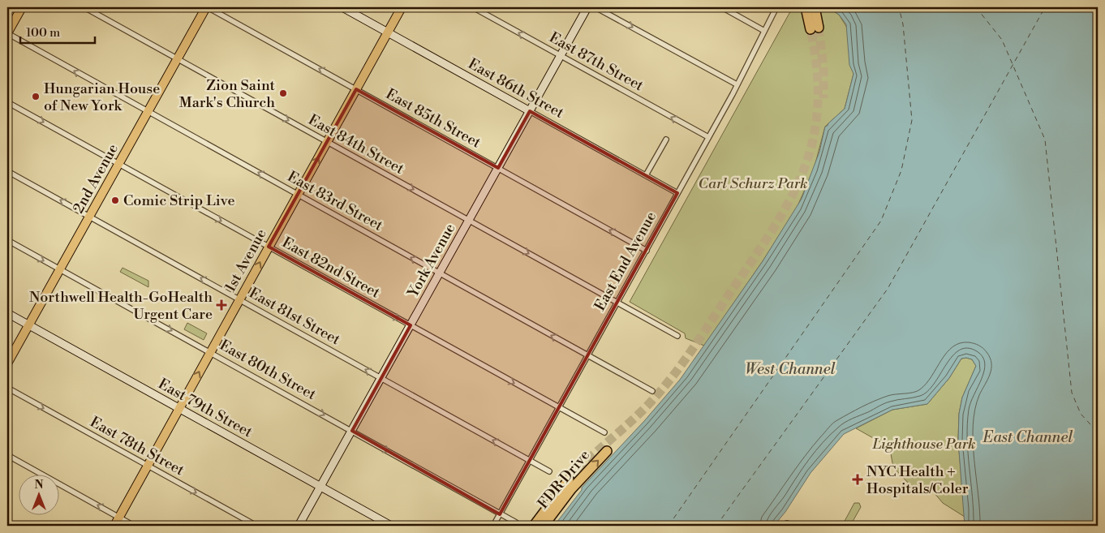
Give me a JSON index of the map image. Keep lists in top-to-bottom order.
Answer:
{
  "streets": {
    "highway": ["FDR Drive"],
    "main road": [
      "East 86th Street",
      "2nd Avenue",
      "1st Avenue",
      "York Avenue",
      "East 79th Street"
    ],
    "street": [
      "East 87th Street",
      "East 85th Street",
      "East 84th Street",
      "East 83rd Street",
      "East End Avenue",
      "East 82nd Street",
      "East 81st Street",
      "East 80th Street",
      "East 78th Street"
    ]
  },
  "crossings": [
    ["East 87th Street", "York Avenue"],
    ["East 87th Street", "East End Avenue"],
    ["East 86th Street", "1st Avenue"],
    ["East 86th Street", "York Avenue"],
    ["East 86th Street", "East End Avenue"],
    ["East 85th Street", "2nd Avenue"],
    ["East 85th Street", "1st Avenue"],
    ["East 85th Street", "York Avenue"],
    ["East 85th Street", "East End Avenue"],
    ["East 84th Street", "2nd Avenue"],
    ["East 84th Street", "1st Avenue"],
    ["East 84th Street", "York Avenue"],
    ["East 84th Street", "East End Avenue"],
    ["2nd Avenue", "East 83rd Street"],
    ["2nd Avenue", "East 82nd Street"],
    ["2nd Avenue", "East 81st Street"],
    ["2nd Avenue", "East 80th Street"],
    ["2nd Avenue", "East 79th Street"],
    ["East 83rd Street", "1st Avenue"],
    ["East 83rd Street", "York Avenue"],
    ["East 83rd Street", "East End Avenue"],
    ["1st Avenue", "East 82nd Street"],
    ["1st Avenue", "East 81st Street"],
    ["1st Avenue", "East 80th Street"],
    ["1st Avenue", "East 79th Street"],
    ["1st Avenue", "East 78th Street"],
    ["York Avenue", "East 82nd Street"],
    ["York Avenue", "East 81st Street"],
    ["York Avenue", "East 80th Street"],
    ["York Avenue", "East 79th Street"],
    ["East End Avenue", "East 82nd Street"],
    ["East End Avenue", "East 81st Street"],
    ["East End Avenue", "East 80th Street"]
  ],
  "one_way": [
    "East 87th Street",
    "East 85th Street",
    "East 84th Street",
    "East 83rd Street",
    "East 82nd Street",
    "East 81st Street",
    "East 80th Street",
    "East 78th Street"
  ],
  "water": ["West Channel", "East Channel"],
  "parks": ["Carl Schurz Park", "Lighthouse Park"],
  "places": {
    "other": ["Zion Saint Mark's Church", "Hungarian House of New York", "Comic Strip Live"],
    "health": ["Northwell Health-GoHealth Urgent Care", "NYC Health + Hospitals/Coler"]
  },
  "scale_bar": "100 m",
  "north": "top"
}
